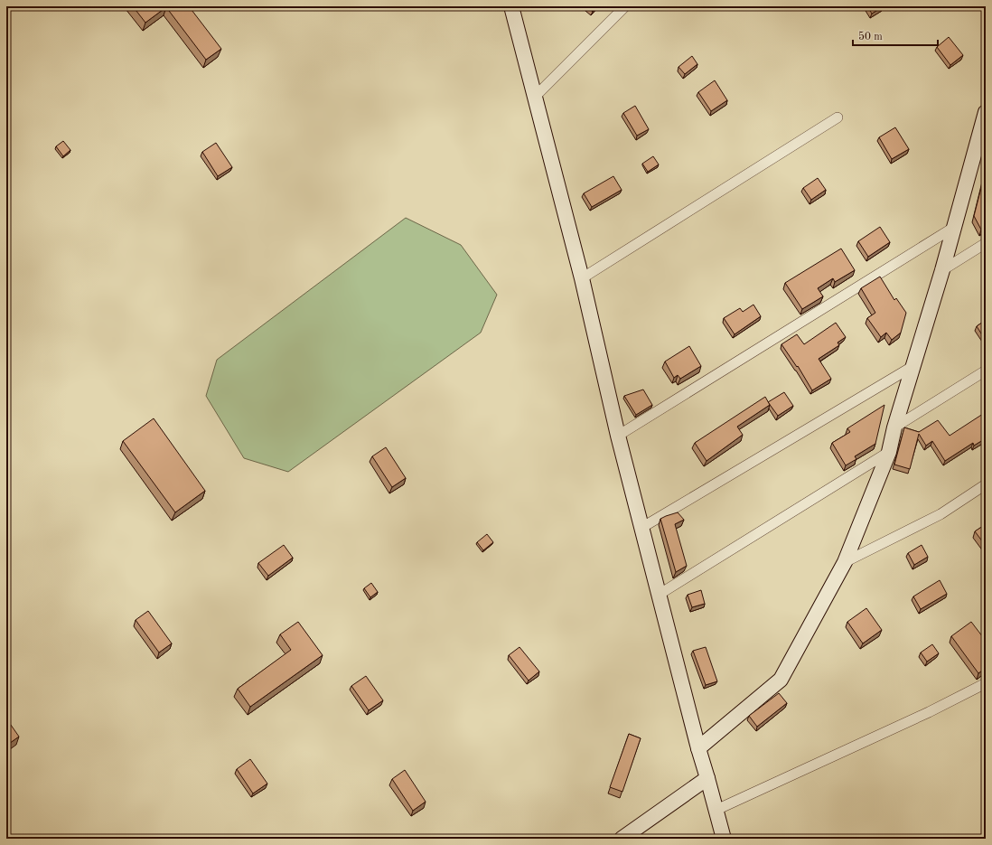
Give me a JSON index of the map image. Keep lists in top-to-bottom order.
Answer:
{
  "scale_bar": "50 m"
}
